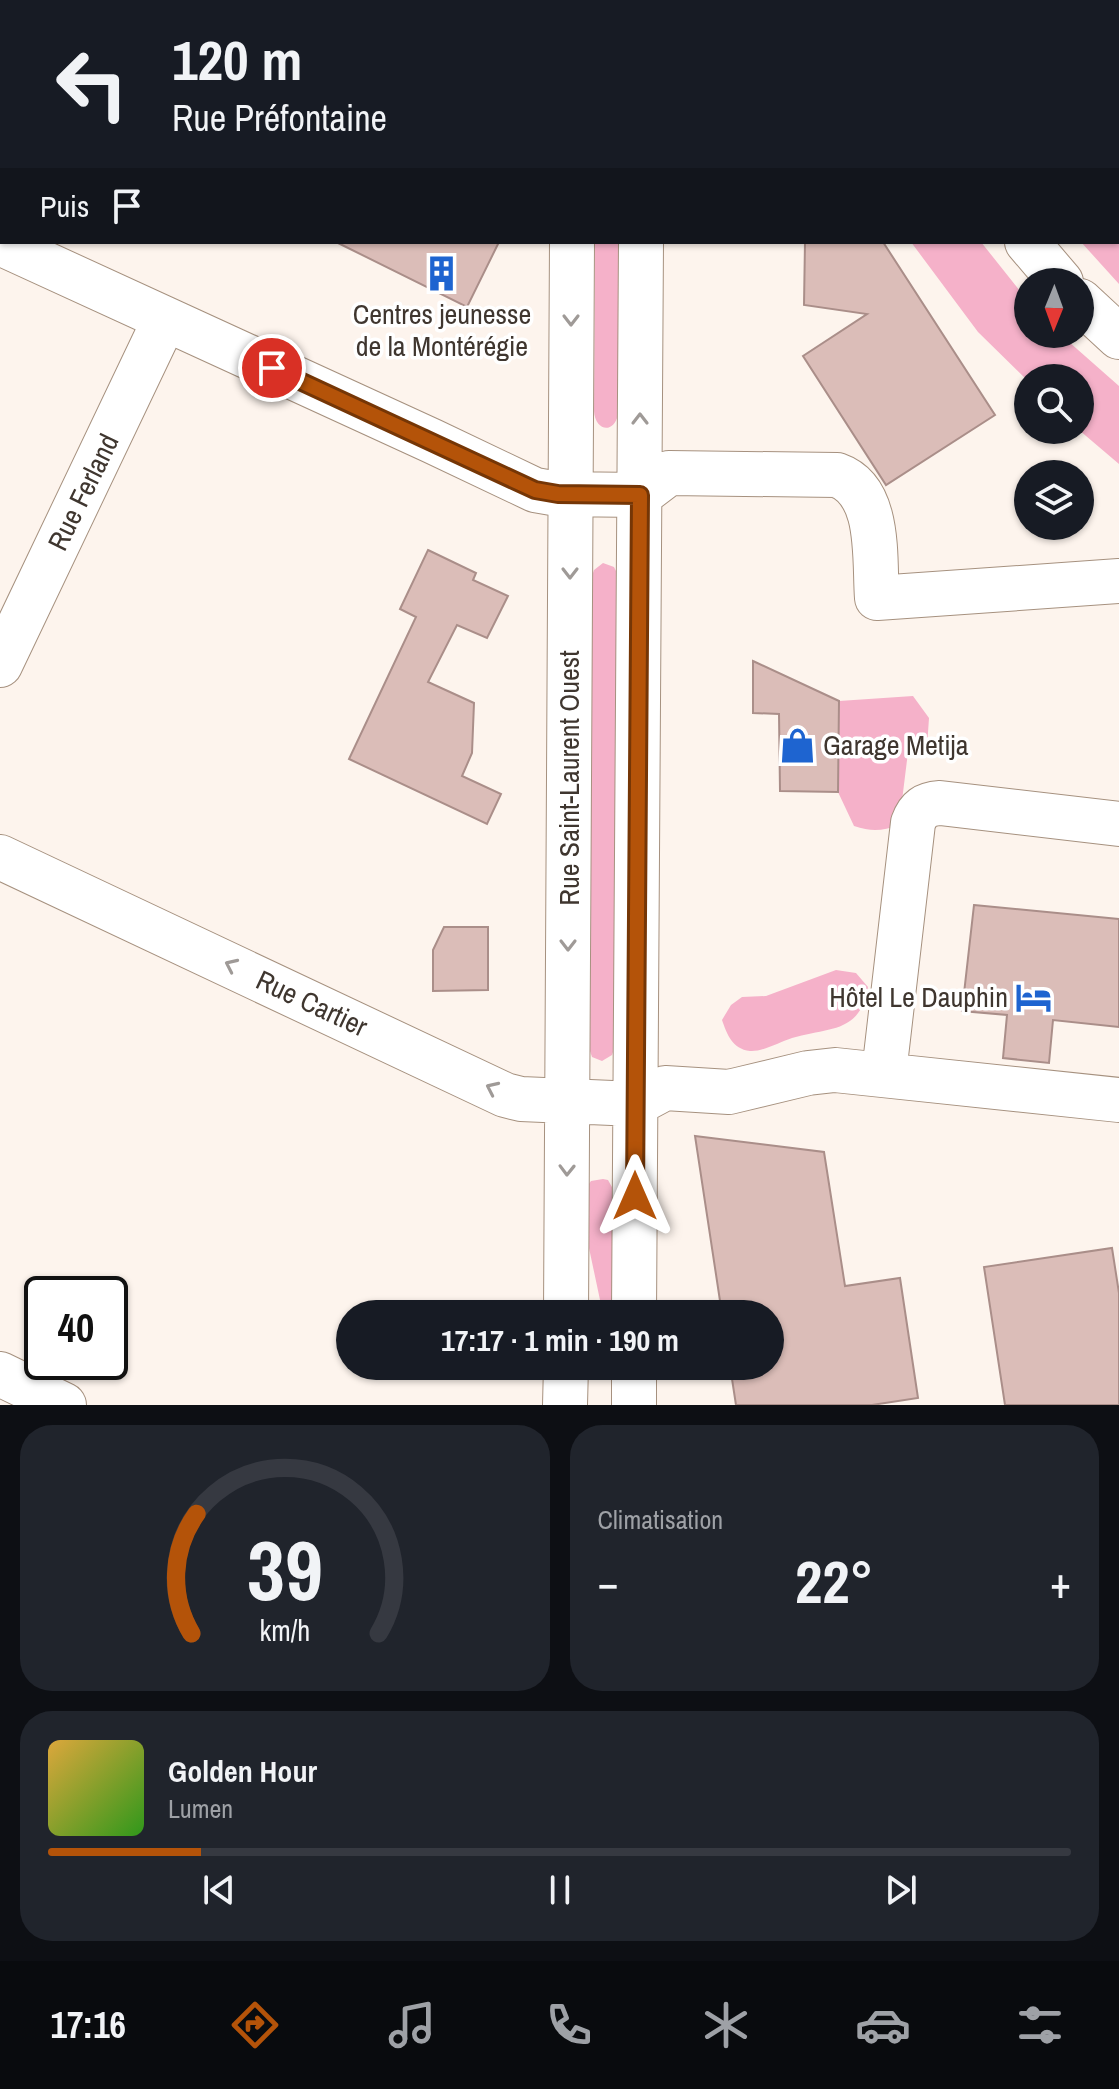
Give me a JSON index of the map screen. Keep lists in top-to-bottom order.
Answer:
{
  "streets": {
    "main road": ["Rue Ferland", "Rue Saint-Laurent Ouest", "Rue Cartier"]
  },
  "crossings": [
    ["Rue Saint-Laurent Ouest", "Rue Cartier"]
  ],
  "one_way": ["Rue Cartier"],
  "places": {
    "building": ["Centres jeunesse de la Montérégie"],
    "shop": ["Garage Metija"],
    "hotel": ["Hôtel Le Dauphin"]
  },
  "north": "bottom",
  "page": {
    "turn": ["120 m", "Rue Préfontaine"],
    "then": "Puis",
    "limit": "40",
    "trip": "17:17 · 1 min · 190 m",
    "tile": "Climatisation",
    "heat": ["−", "22°", "+"],
    "song": ["Golden Hour", "Lumen"],
    "tabs": "17:16",
    "gauge": ["39", "km/h"]
  }
}
